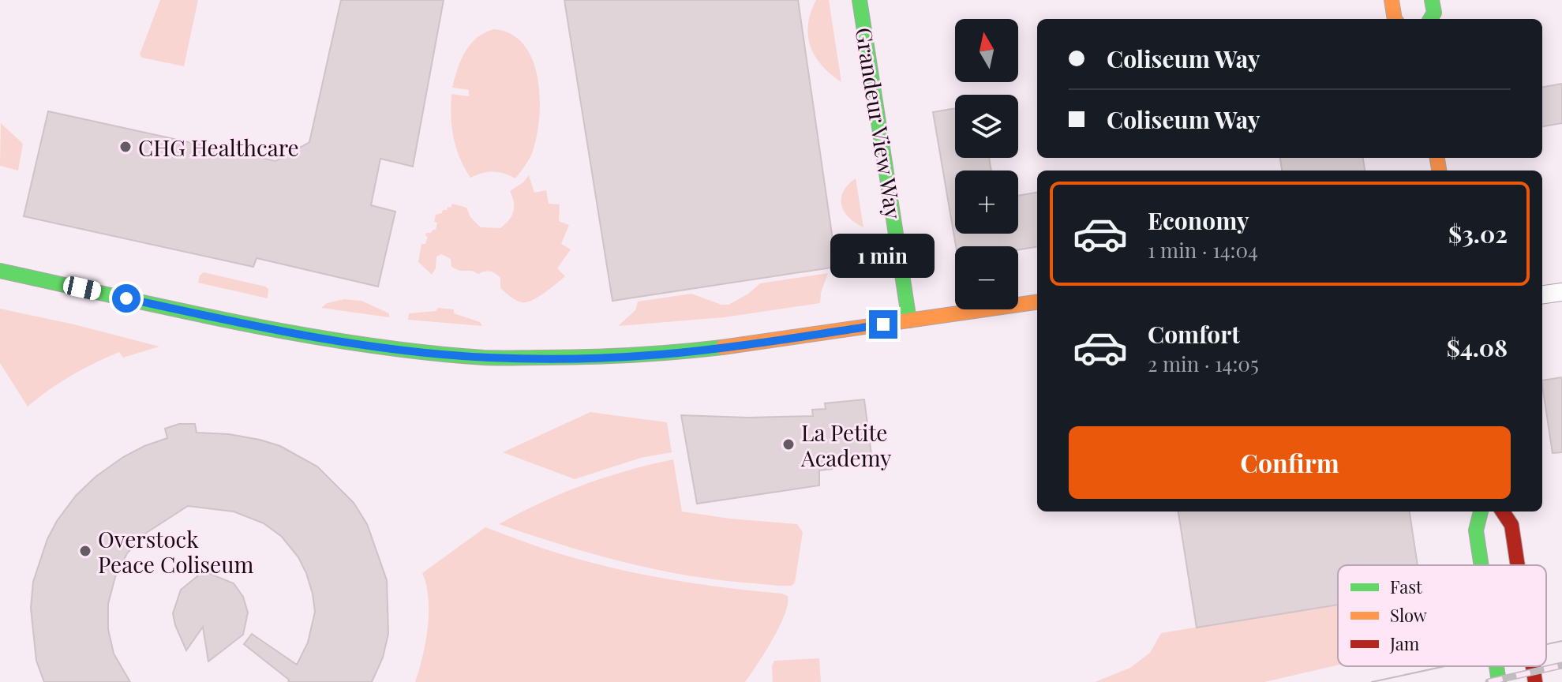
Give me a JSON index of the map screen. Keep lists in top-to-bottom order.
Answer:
{
  "streets": {
    "street": ["Grandeur View Way"]
  },
  "places": ["CHG Healthcare", "La Petite Academy", "Overstock Peace Coliseum"],
  "legend": ["Fast", "Slow", "Jam"],
  "north": "top",
  "page": {
    "map_buttons": ["+", "−"],
    "banner": ["Coliseum Way", "Coliseum Way"],
    "list": [
      {
        "name": "Economy",
        "note": "1 min · 14:04",
        "value": "$3.02"
      },
      {
        "name": "Comfort",
        "note": "2 min · 14:05",
        "value": "$4.08"
      }
    ],
    "bubble": "1 min",
    "buttons": "Confirm"
  }
}
